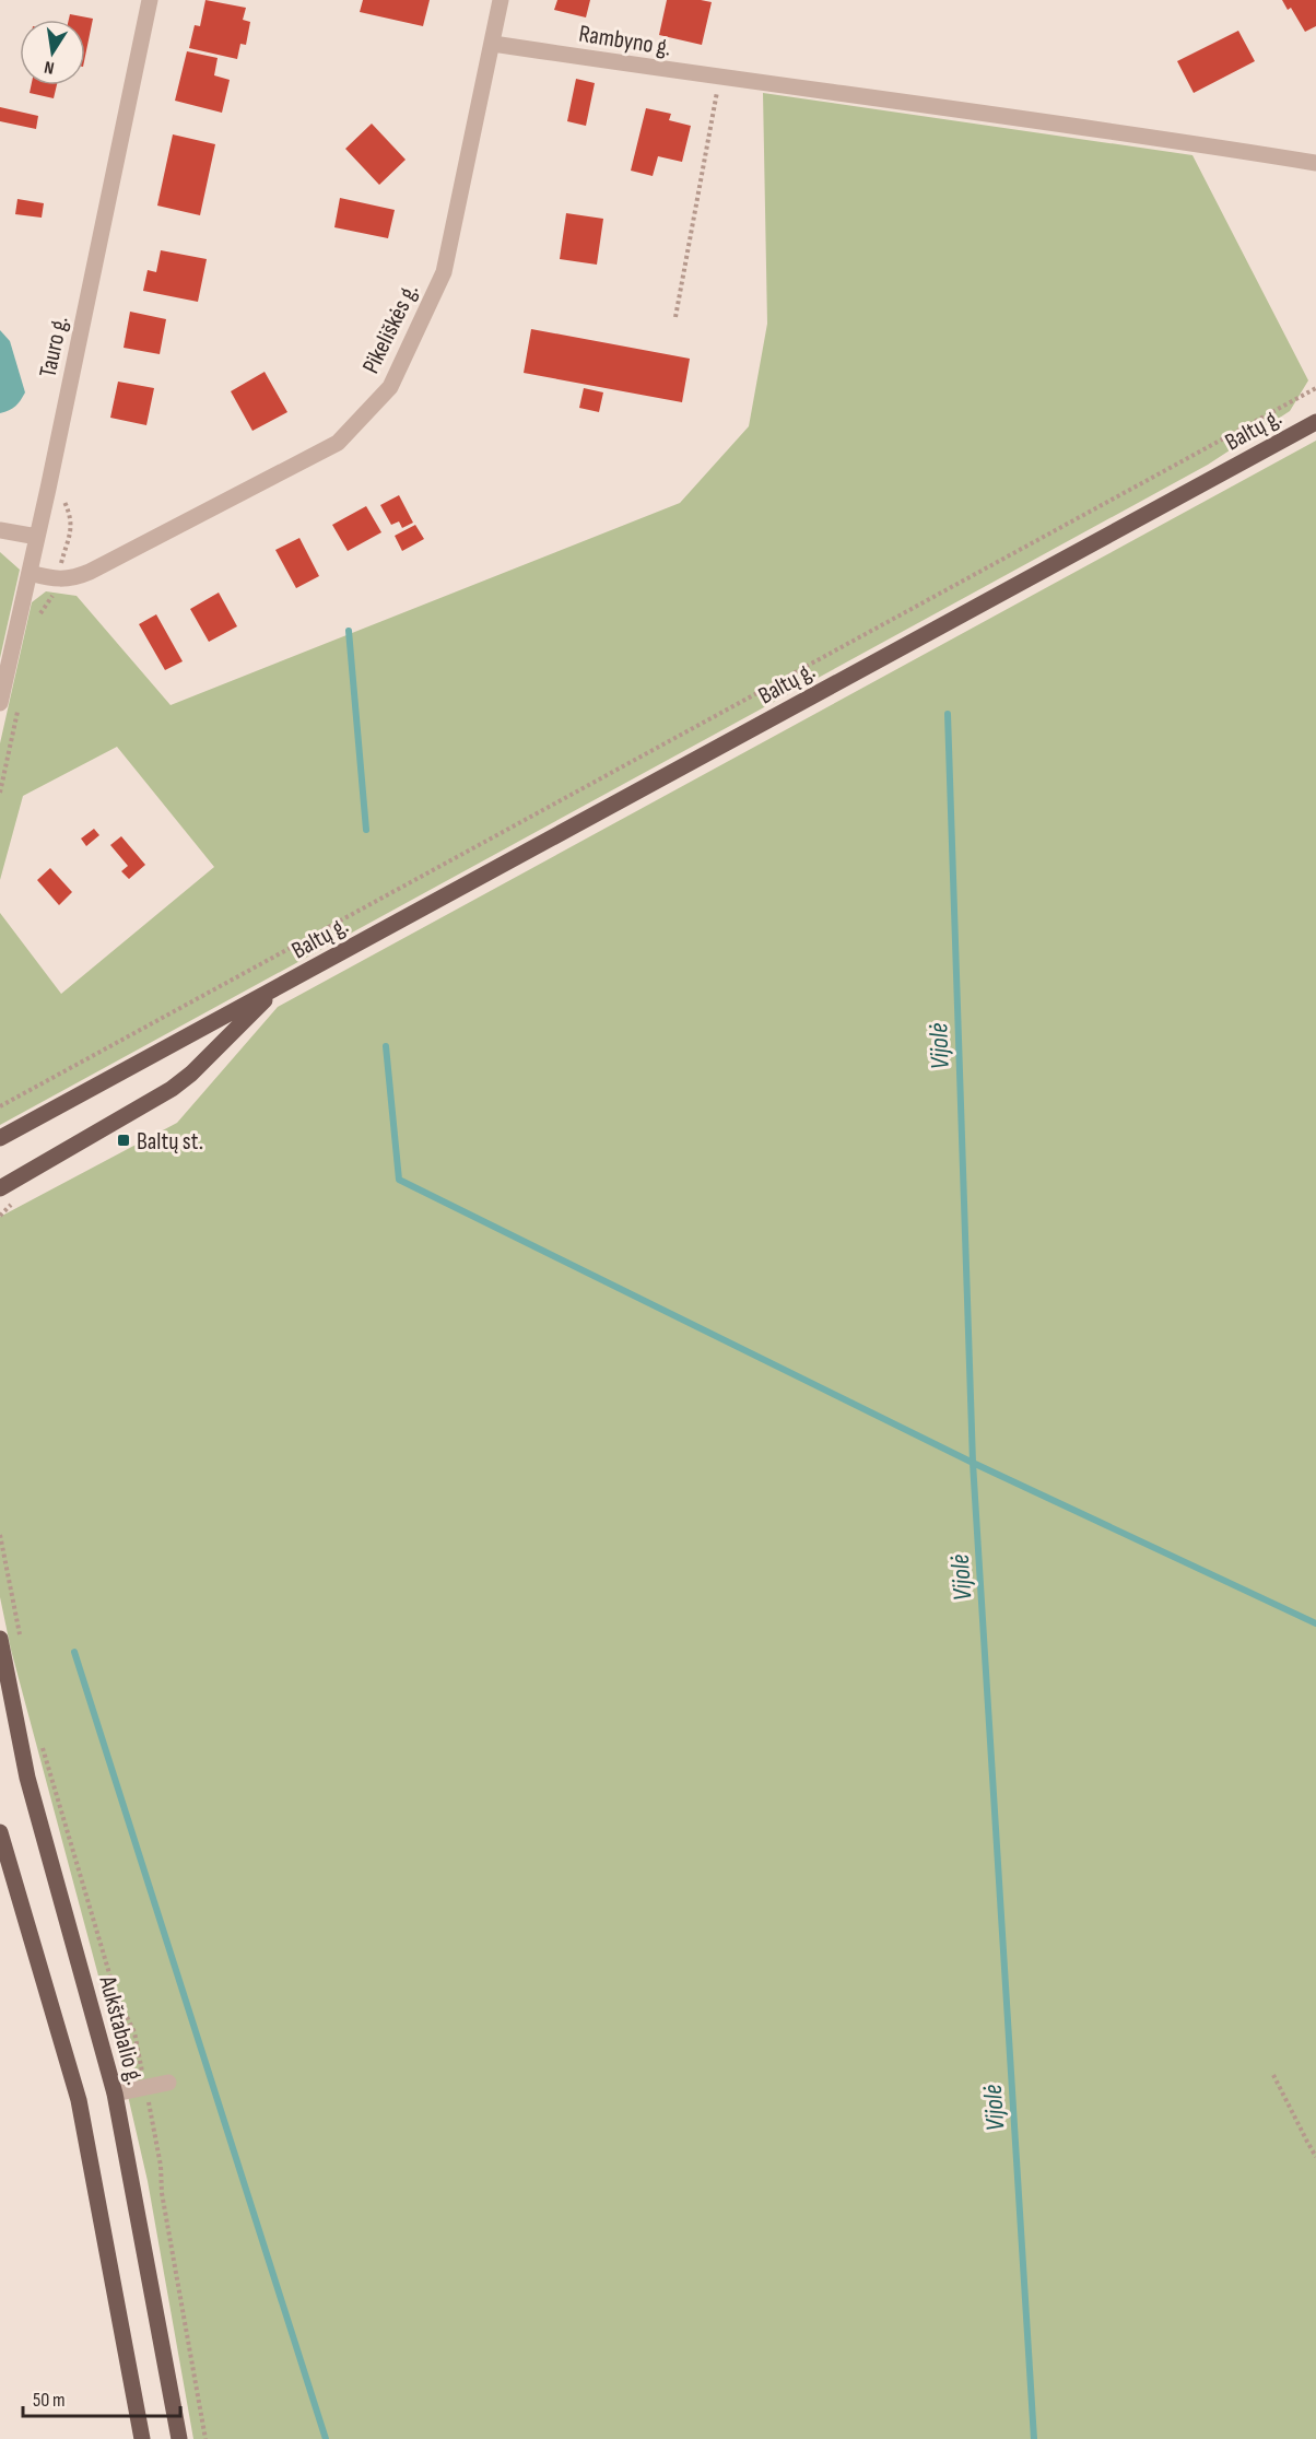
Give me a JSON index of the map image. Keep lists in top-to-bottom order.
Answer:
{
  "streets": {
    "main road": ["Baltų g.", "Aukštabalio g."],
    "street": ["Rambyno g.", "Pikeliškės g.", "Tauro g."]
  },
  "crossings": [
    ["Rambyno g.", "Pikeliškės g."],
    ["Pikeliškės g.", "Tauro g."]
  ],
  "water": ["Vijolė"],
  "places": {
    "transit": ["Baltų st."]
  },
  "scale_bar": "50 m",
  "north": "bottom"
}
